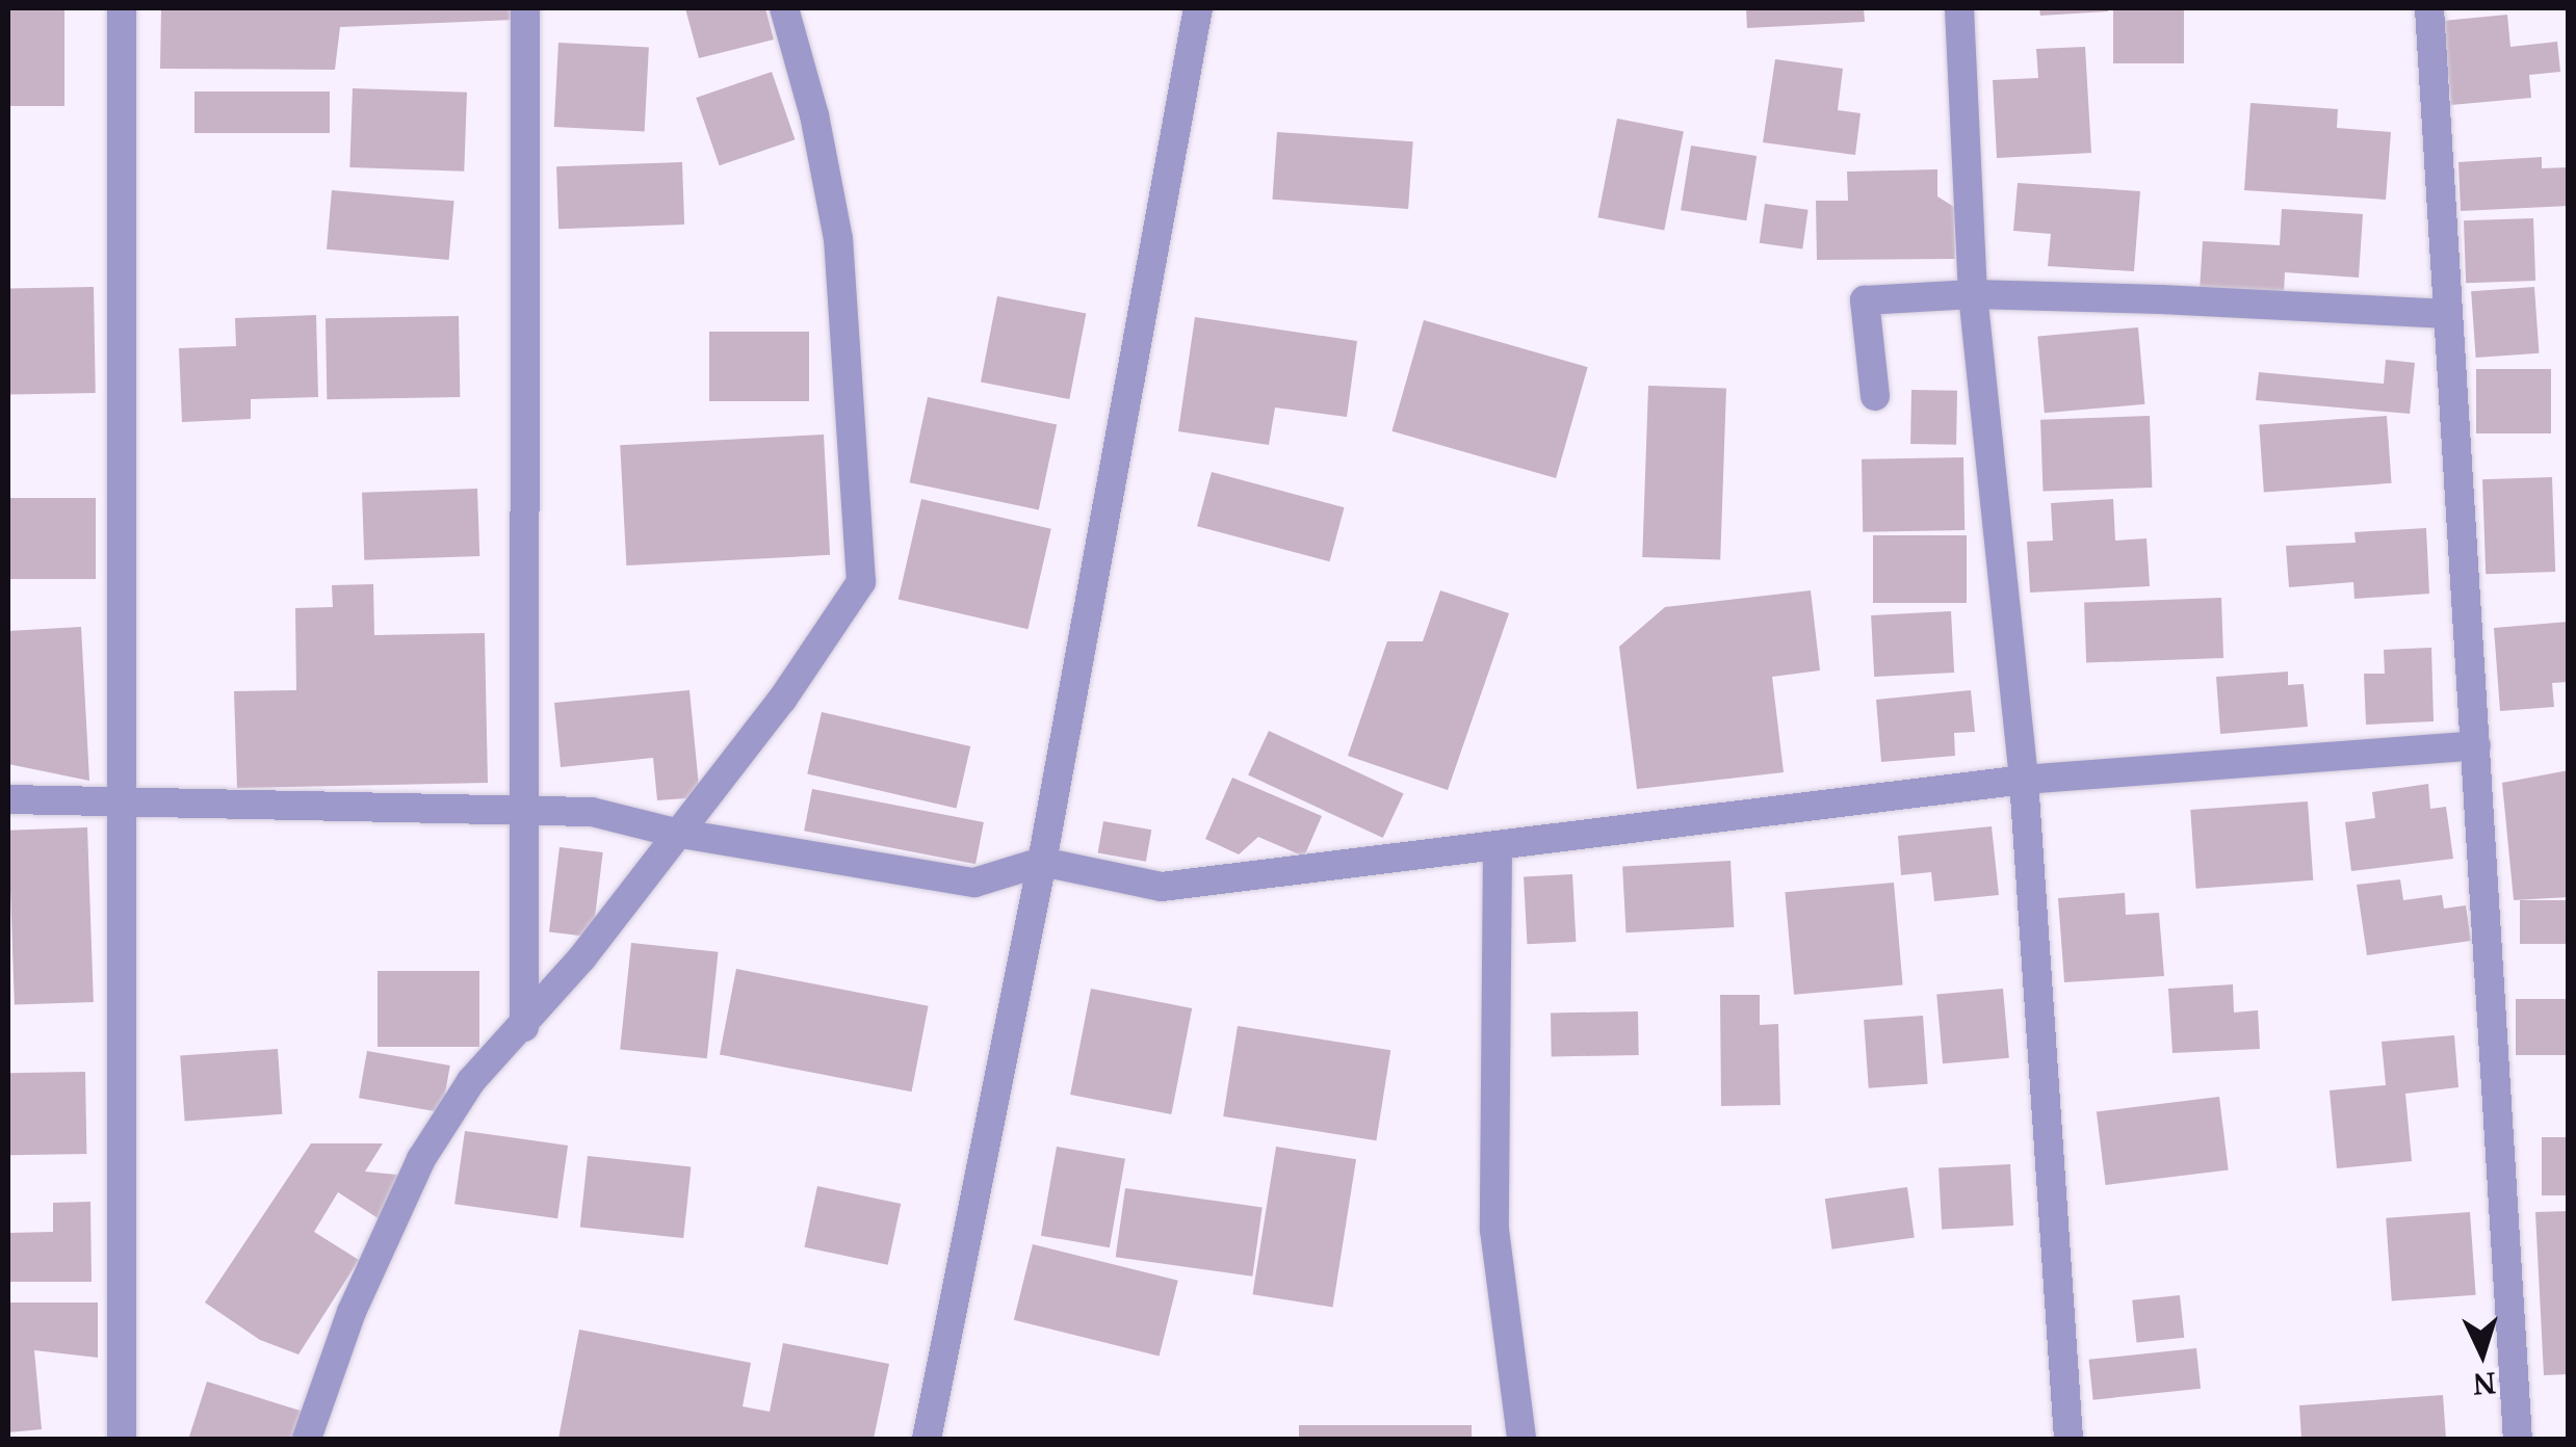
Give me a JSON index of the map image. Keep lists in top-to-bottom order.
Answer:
{
  "north": "bottom"
}
